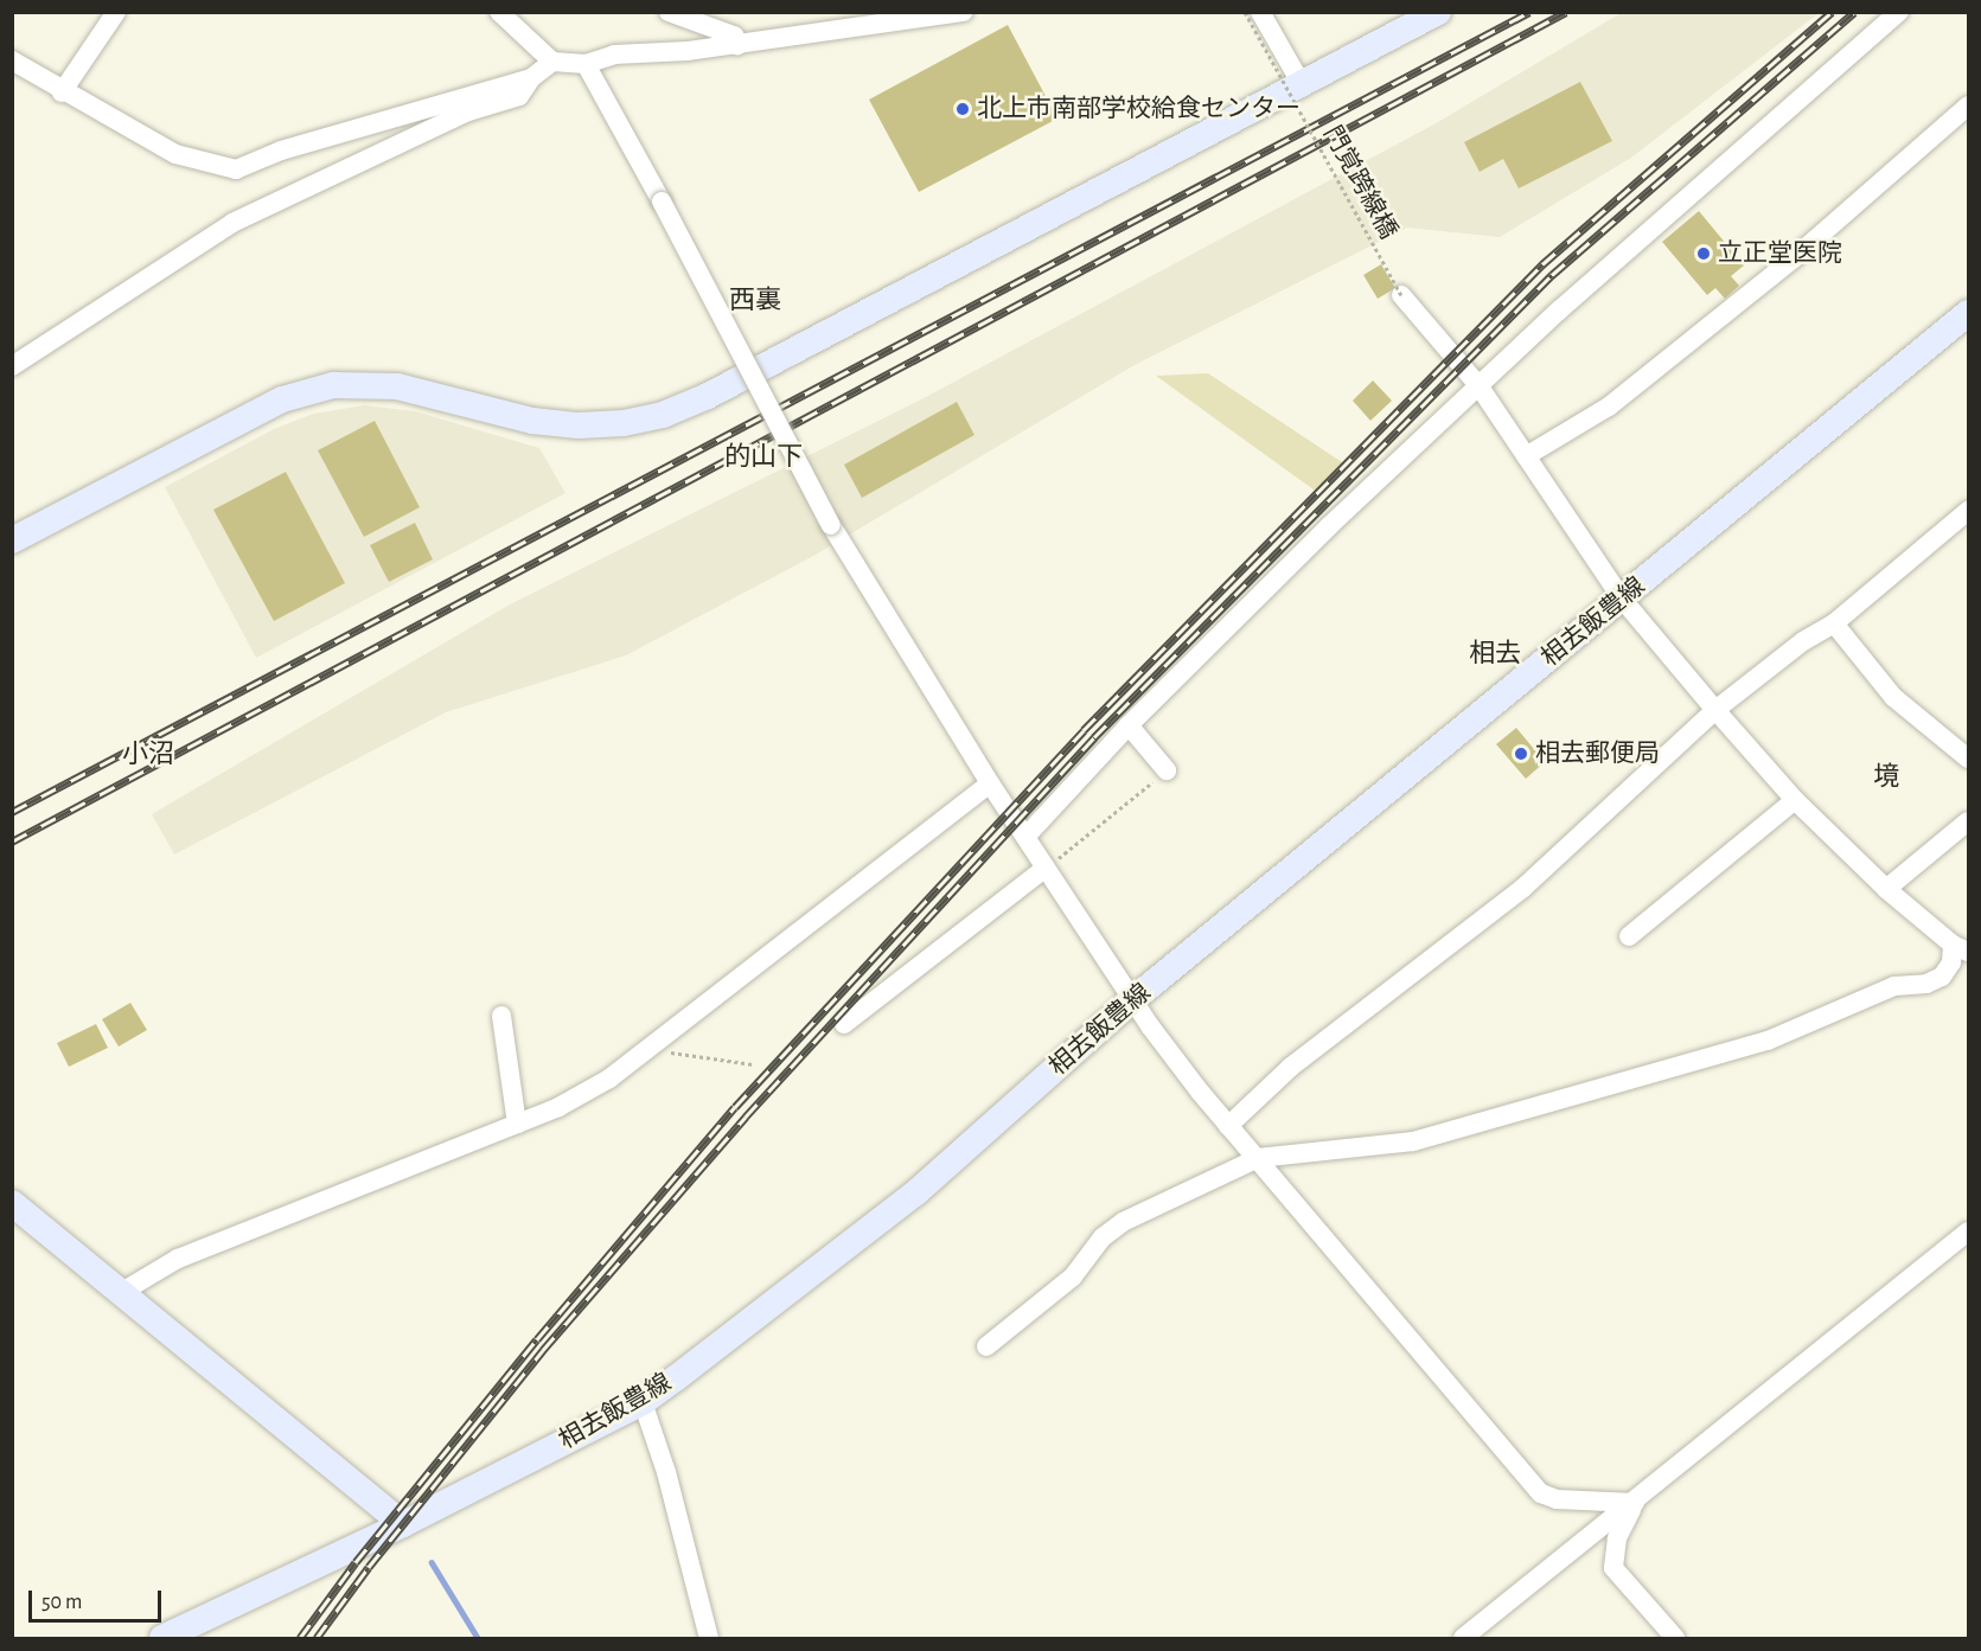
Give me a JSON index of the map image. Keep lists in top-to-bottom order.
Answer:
{
  "streets": {
    "main road": ["相去飯豊線"],
    "path": ["門覚跨線橋"]
  },
  "districts": [
    "西裏",
    "的山下",
    "相去",
    "小沼",
    "境"
  ],
  "places": ["北上市南部学校給食センター", "立正堂医院", "相去郵便局"],
  "scale_bar": "50 m"
}
